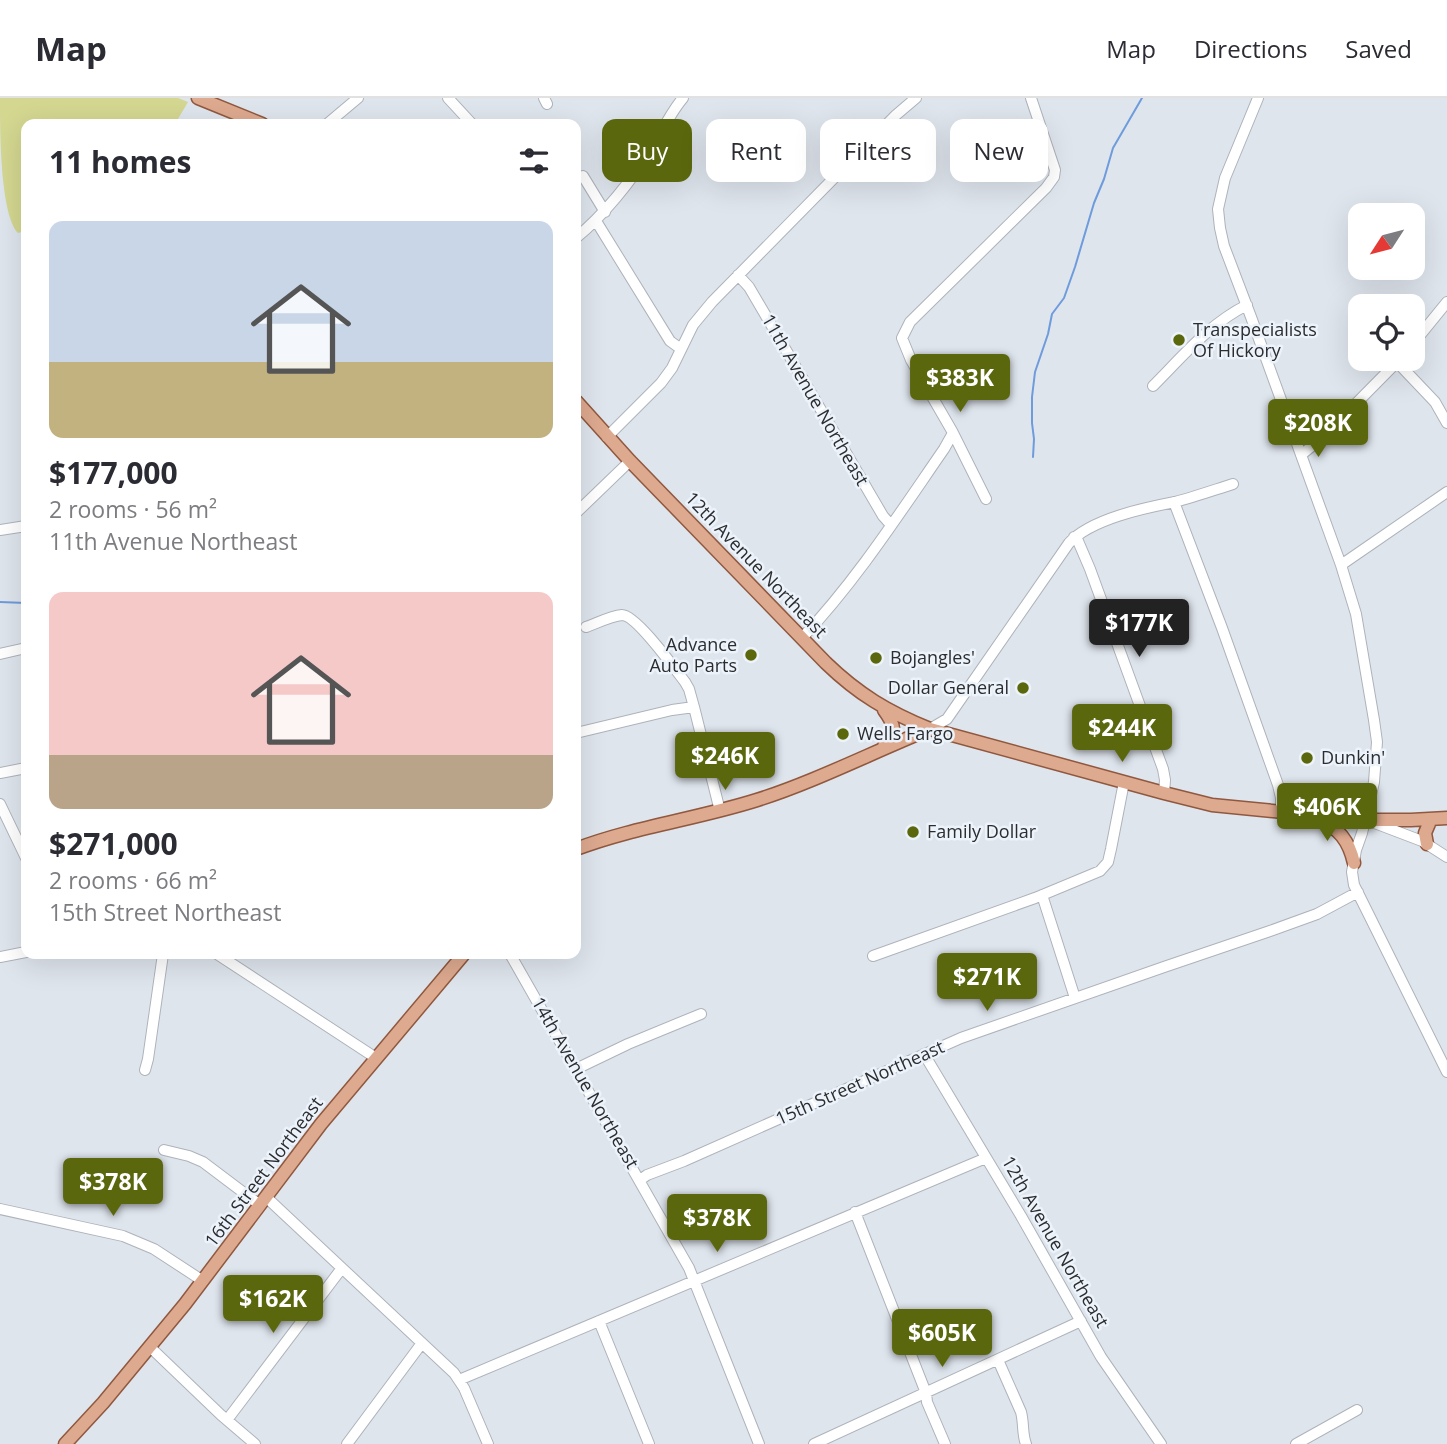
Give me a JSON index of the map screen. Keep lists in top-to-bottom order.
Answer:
{
  "streets": {
    "main road": ["12th Avenue Northeast", "16th Street Northeast"],
    "street": ["11th Avenue Northeast", "14th Avenue Northeast", "15th Street Northeast"]
  },
  "crossings": [
    ["12th Avenue Northeast", "15th Street Northeast"],
    ["14th Avenue Northeast", "15th Street Northeast"]
  ],
  "places": [
    "Transpecialists Of Hickory",
    "Advance Auto Parts",
    "Bojangles'",
    "Dollar General",
    "Wells Fargo",
    "Dunkin'",
    "Family Dollar"
  ],
  "north": "bottom left",
  "page": {
    "header": "Map",
    "nav": ["Map", "Directions", "Saved"],
    "chip": [
      "Buy",
      "Rent",
      "Filters",
      "New"
    ],
    "heading": "11 homes",
    "list": [
      {
        "name": "$177,000",
        "note": "2 rooms · 56 m² · 11th Avenue Northeast"
      },
      {
        "name": "$271,000",
        "note": "2 rooms · 66 m² · 15th Street Northeast"
      }
    ],
    "price": [
      "$383K",
      "$208K",
      "$177K",
      "$244K",
      "$246K",
      "$406K",
      "$271K",
      "$378K",
      "$378K",
      "$162K",
      "$605K"
    ]
  }
}
